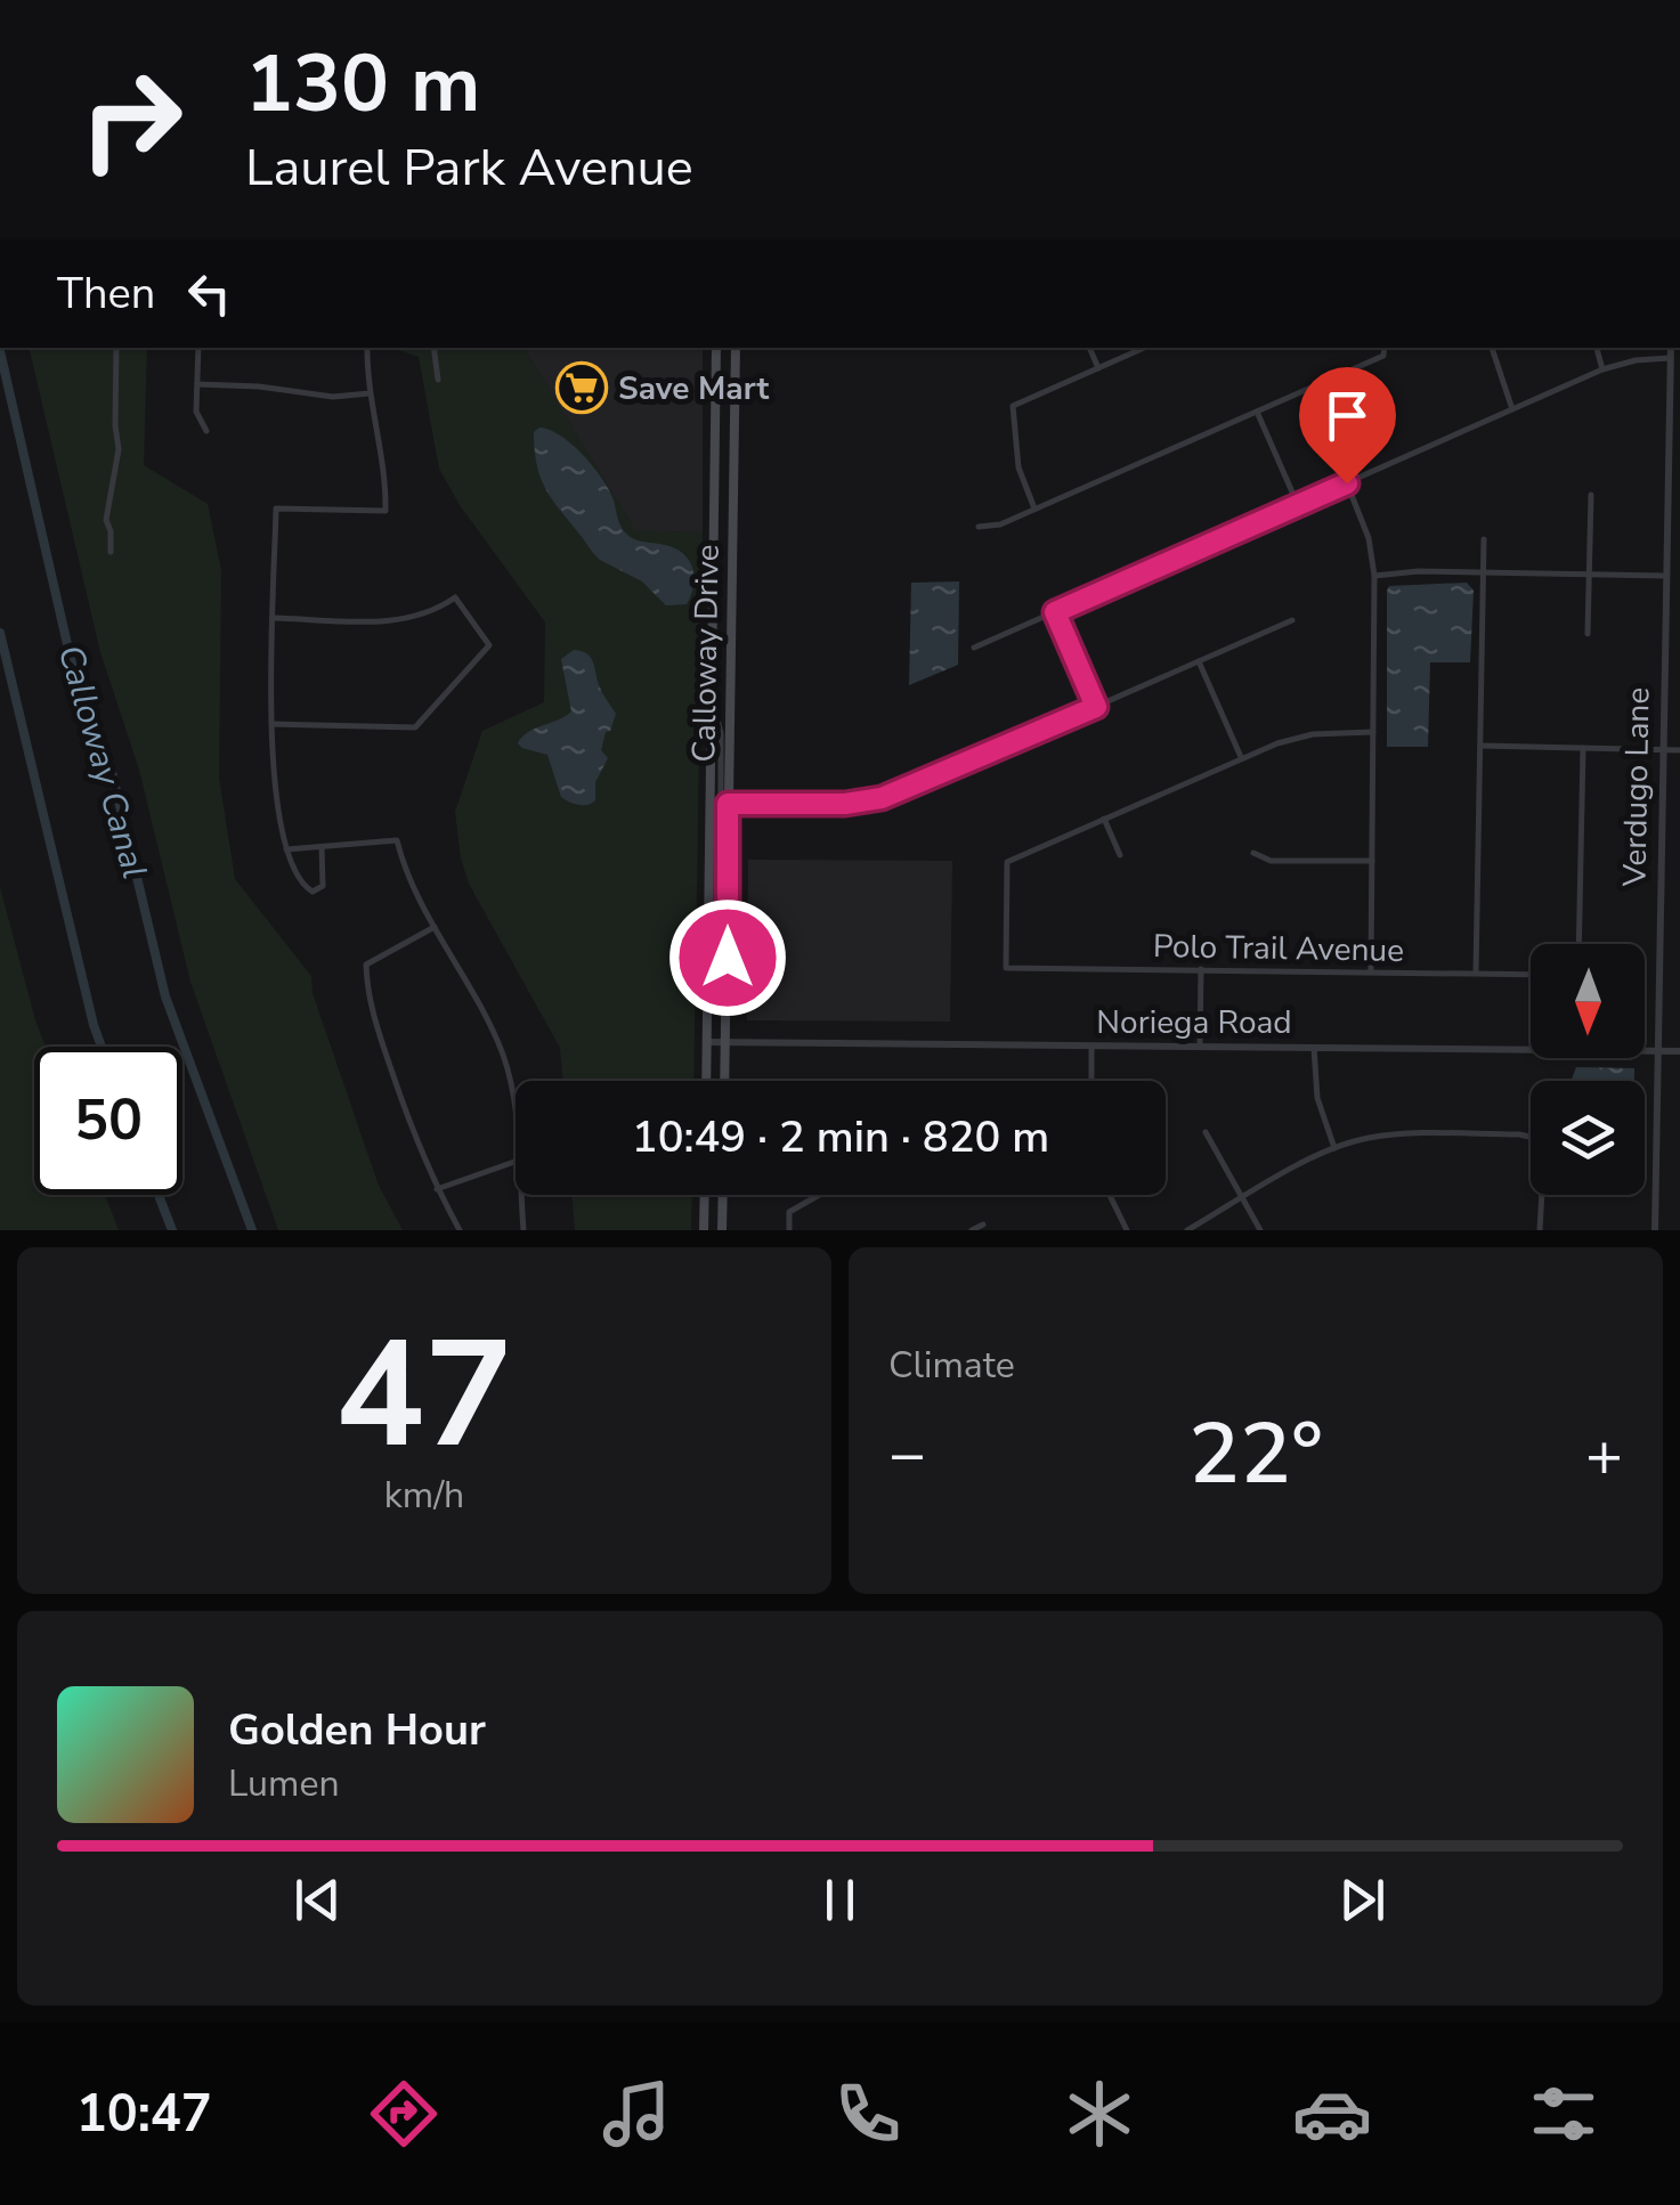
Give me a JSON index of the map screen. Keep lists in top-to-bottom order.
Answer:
{
  "streets": {
    "main road": ["Calloway Drive"],
    "street": ["Verdugo Lane", "Polo Trail Avenue", "Noriega Road"]
  },
  "crossings": [
    ["Calloway Drive", "Noriega Road"],
    ["Verdugo Lane", "Noriega Road"]
  ],
  "water": ["Calloway Canal"],
  "places": {
    "supermarket": ["Save Mart"]
  },
  "north": "bottom",
  "page": {
    "turn": ["130 m", "Laurel Park Avenue"],
    "then": "Then",
    "limit": "50",
    "trip": "10:49 · 2 min · 820 m",
    "tile": [
      ["47", "km/h"],
      "Climate"
    ],
    "heat": ["−", "22°", "+"],
    "song": ["Golden Hour", "Lumen"],
    "tabs": "10:47"
  }
}
